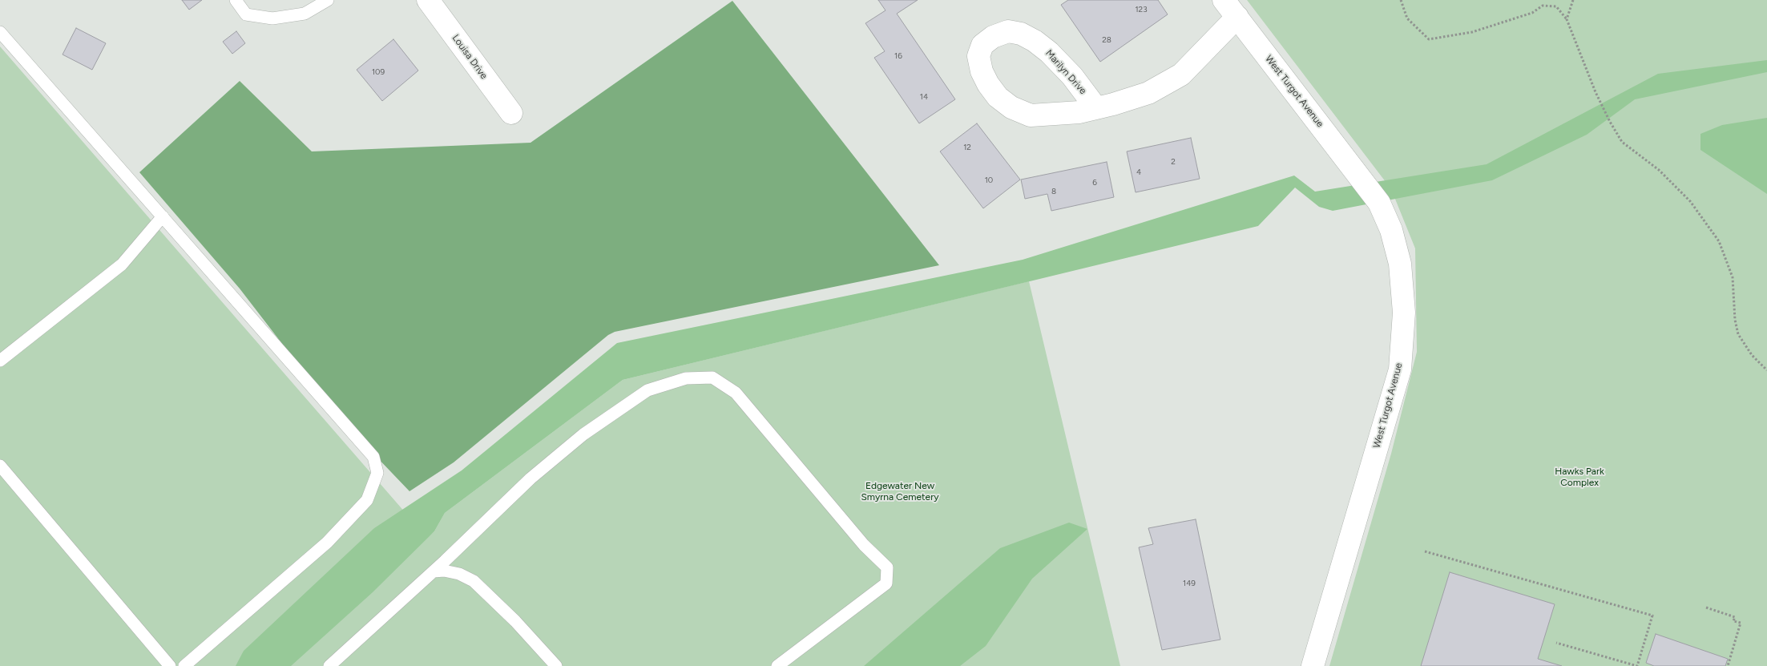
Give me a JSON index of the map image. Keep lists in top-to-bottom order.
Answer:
{
  "streets": {
    "street": ["Louisa Drive", "Marilyn Drive", "West Turgot Avenue"]
  },
  "crossings": [
    ["Marilyn Drive", "West Turgot Avenue"]
  ],
  "parks": ["Hawks Park Complex", "Edgewater New Smyrna Cemetery"],
  "house_numbers": [
    "123",
    "28",
    "16",
    "109",
    "14",
    "12",
    "2",
    "4",
    "10",
    "6",
    "8",
    "149"
  ]
}
